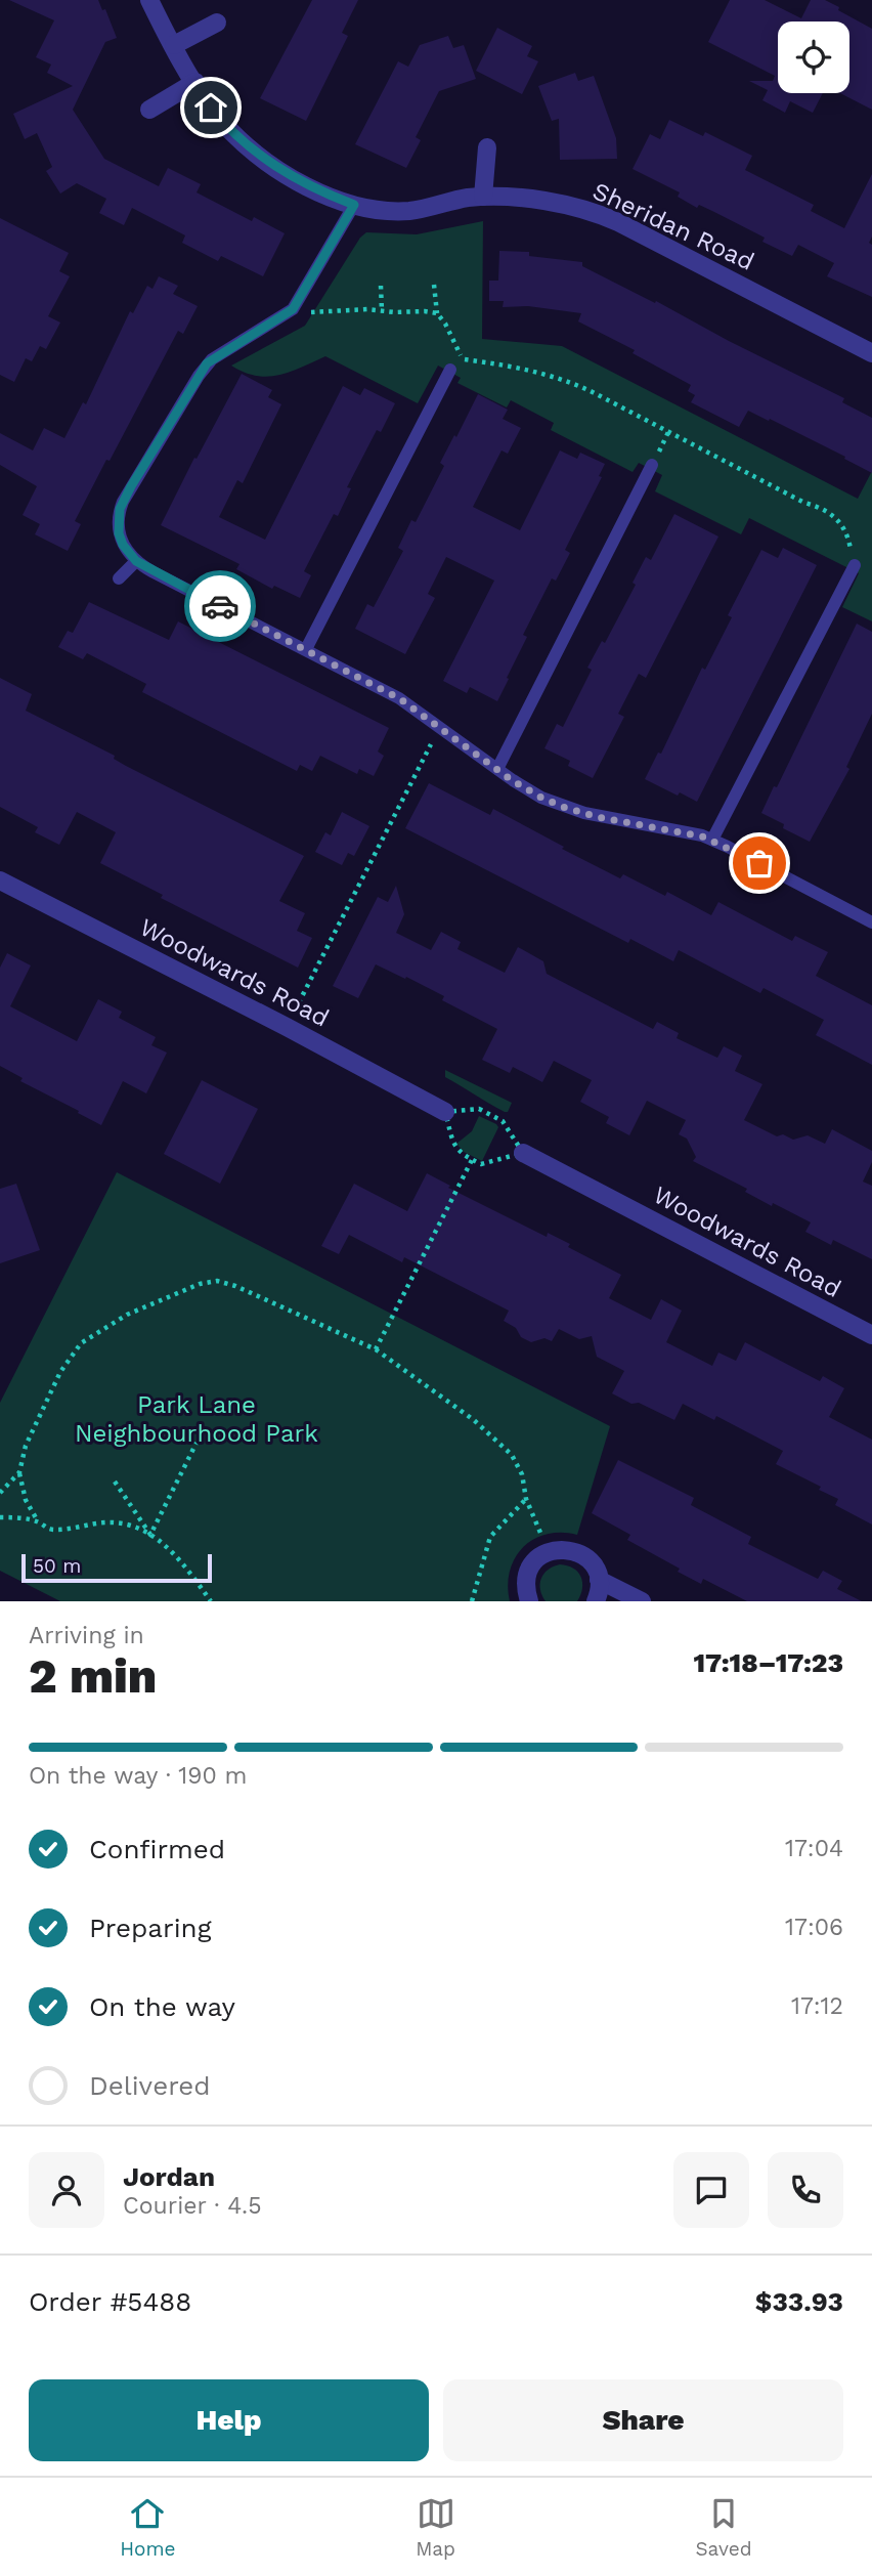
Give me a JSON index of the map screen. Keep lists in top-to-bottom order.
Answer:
{
  "streets": {
    "street": ["Sheridan Road", "Woodwards Road"]
  },
  "parks": ["Park Lane Neighbourhood Park"],
  "scale_bar": "50 m",
  "page": {
    "scale": "50 m",
    "heading": ["2 min", "Arriving in", "17:18–17:23"],
    "panel": [
      "Jordan",
      "Courier · 4.5",
      "Order #5488",
      "$33.93"
    ],
    "bar": "On the way · 190 m",
    "list": [
      ["Confirmed", "17:04"],
      ["Preparing", "17:06"],
      ["On the way", "17:12"],
      "Delivered"
    ],
    "buttons": ["Help", "Share"],
    "tabs": ["Home", "Map", "Saved"]
  }
}
